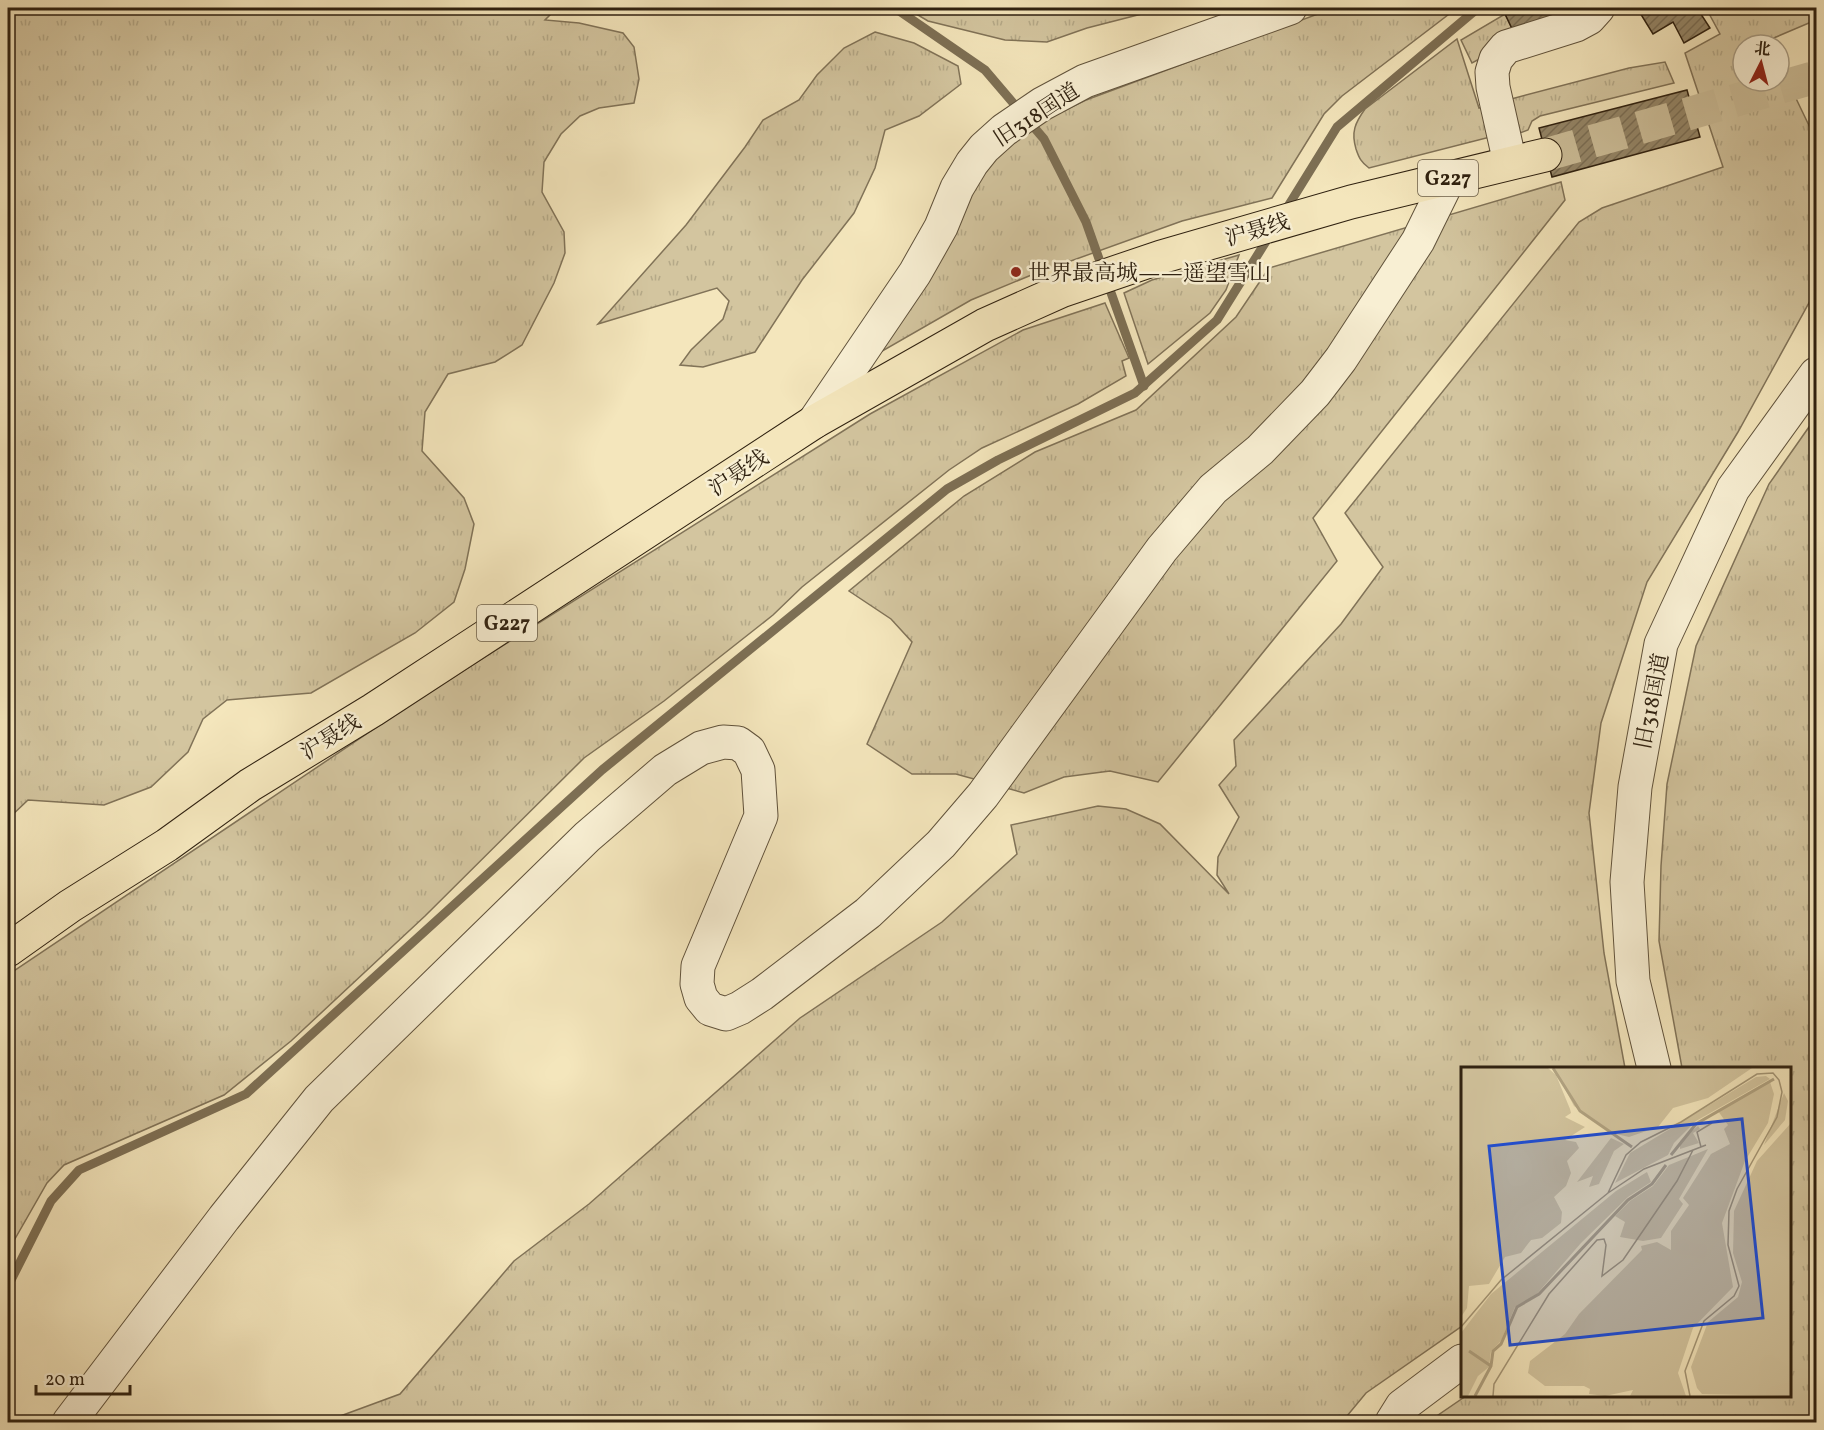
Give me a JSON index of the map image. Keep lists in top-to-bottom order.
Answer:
{
  "streets": {
    "highway": ["G227", "沪聂线"],
    "street": ["旧318国道"]
  },
  "crossings": [
    ["旧318国道", "沪聂线"]
  ],
  "places": ["世界最高城——遥望雪山"],
  "scale_bar": "20 m",
  "north": "top"
}
